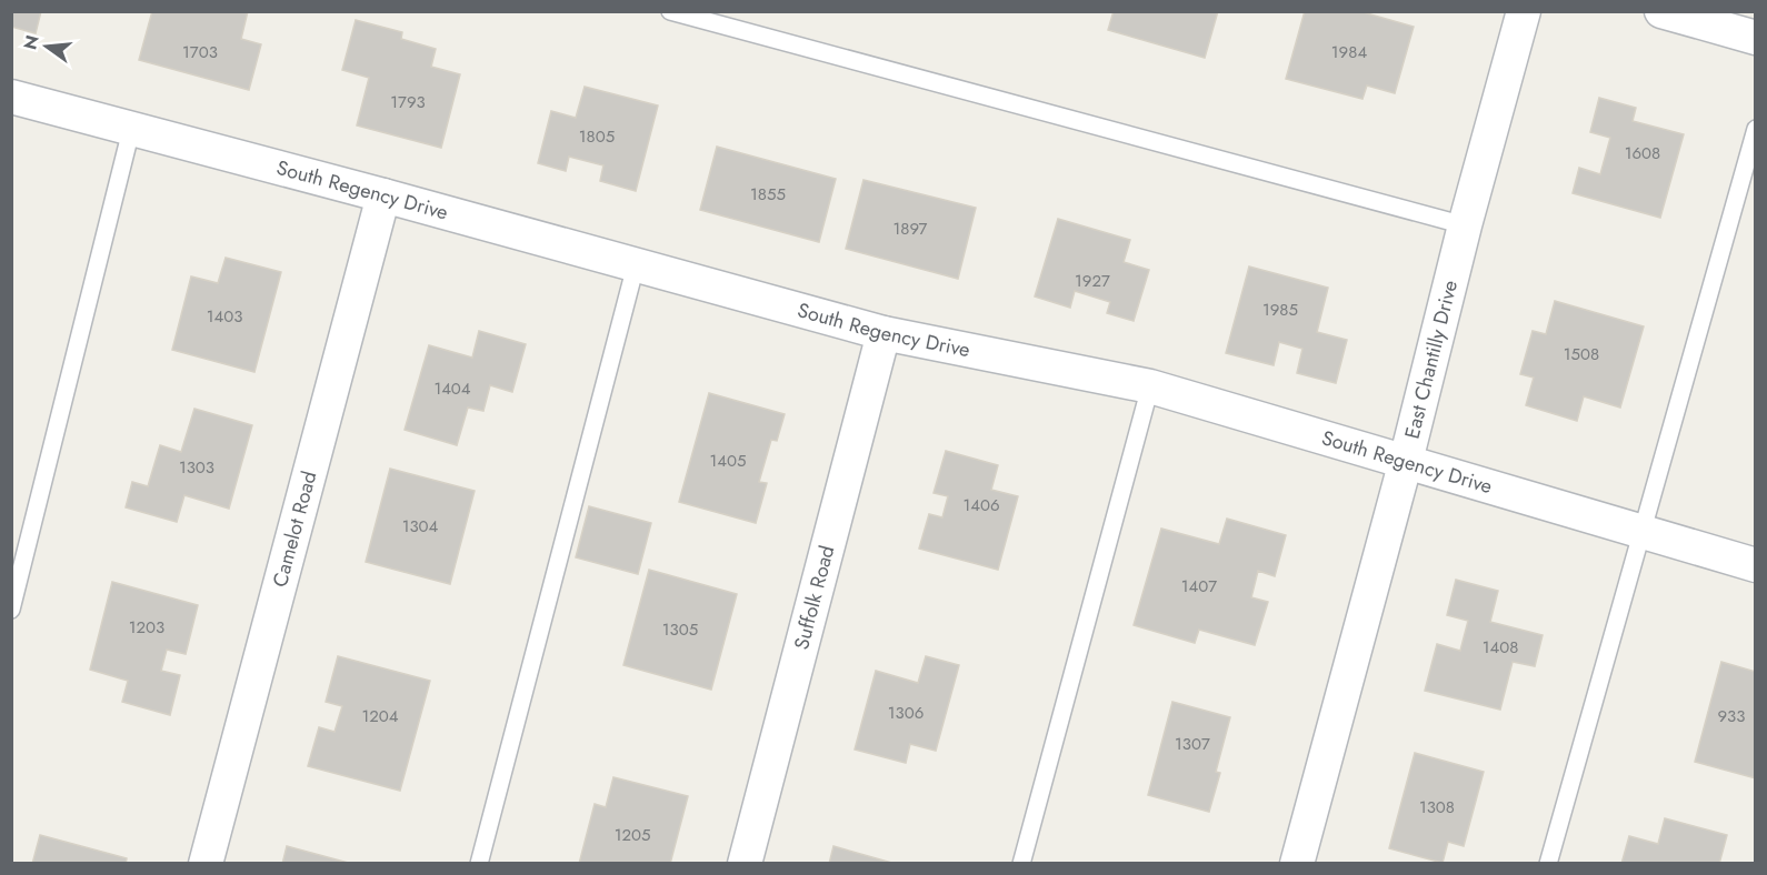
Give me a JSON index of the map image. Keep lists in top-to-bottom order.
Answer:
{
  "streets": {
    "street": [
      "South Regency Drive",
      "East Chantilly Drive",
      "Camelot Road",
      "Suffolk Road"
    ]
  },
  "crossings": [
    ["South Regency Drive", "East Chantilly Drive"],
    ["South Regency Drive", "Camelot Road"],
    ["South Regency Drive", "Suffolk Road"]
  ],
  "house_numbers": [
    "1703",
    "1984",
    "1793",
    "1805",
    "1608",
    "1855",
    "1897",
    "1927",
    "1985",
    "1403",
    "1508",
    "1404",
    "1405",
    "1303",
    "1406",
    "1304",
    "1407",
    "1203",
    "1305",
    "1408",
    "1306",
    "1204",
    "933",
    "1307",
    "1308",
    "1205"
  ],
  "north": "left"
}
